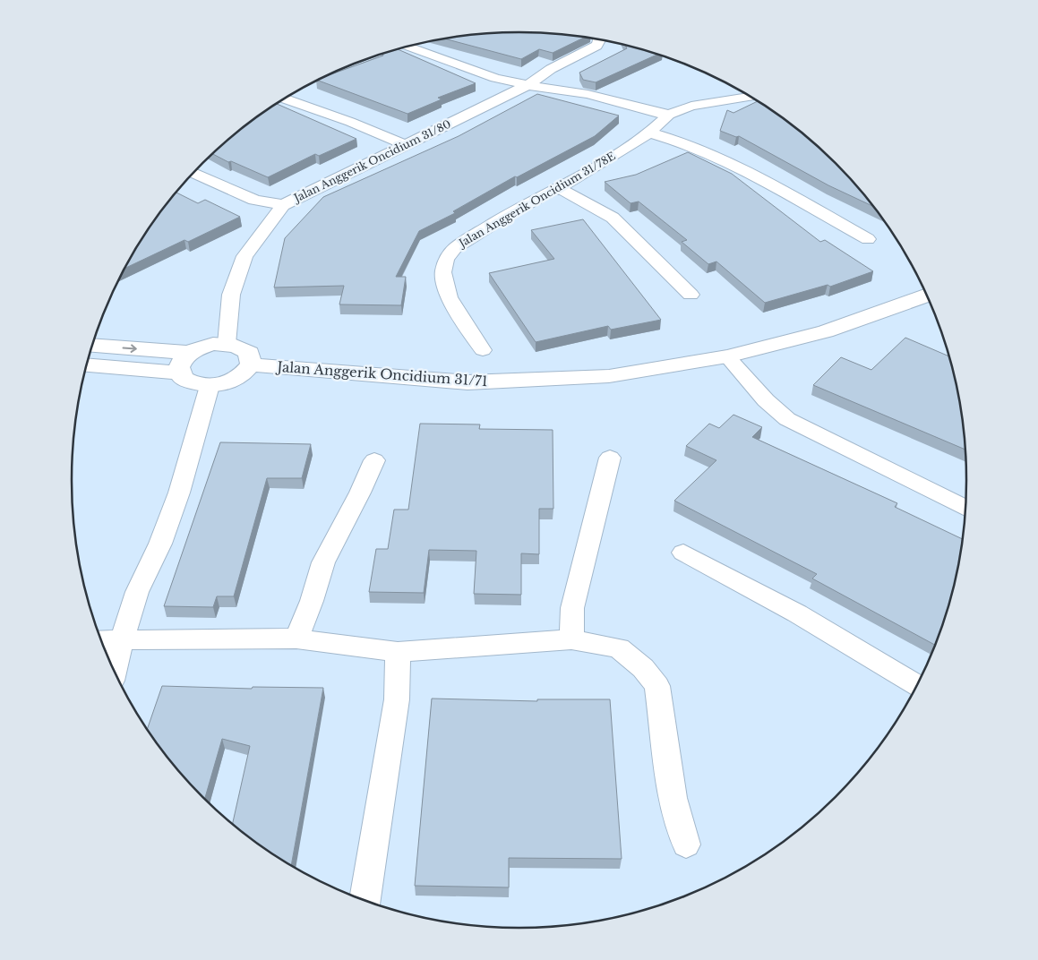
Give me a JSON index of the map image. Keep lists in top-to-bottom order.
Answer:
{
  "streets": {
    "street": ["Jalan Anggerik Oncidium 31/80", "Jalan Anggerik Oncidium 31/78E", "Jalan Anggerik Oncidium 31/71"]
  }
}
